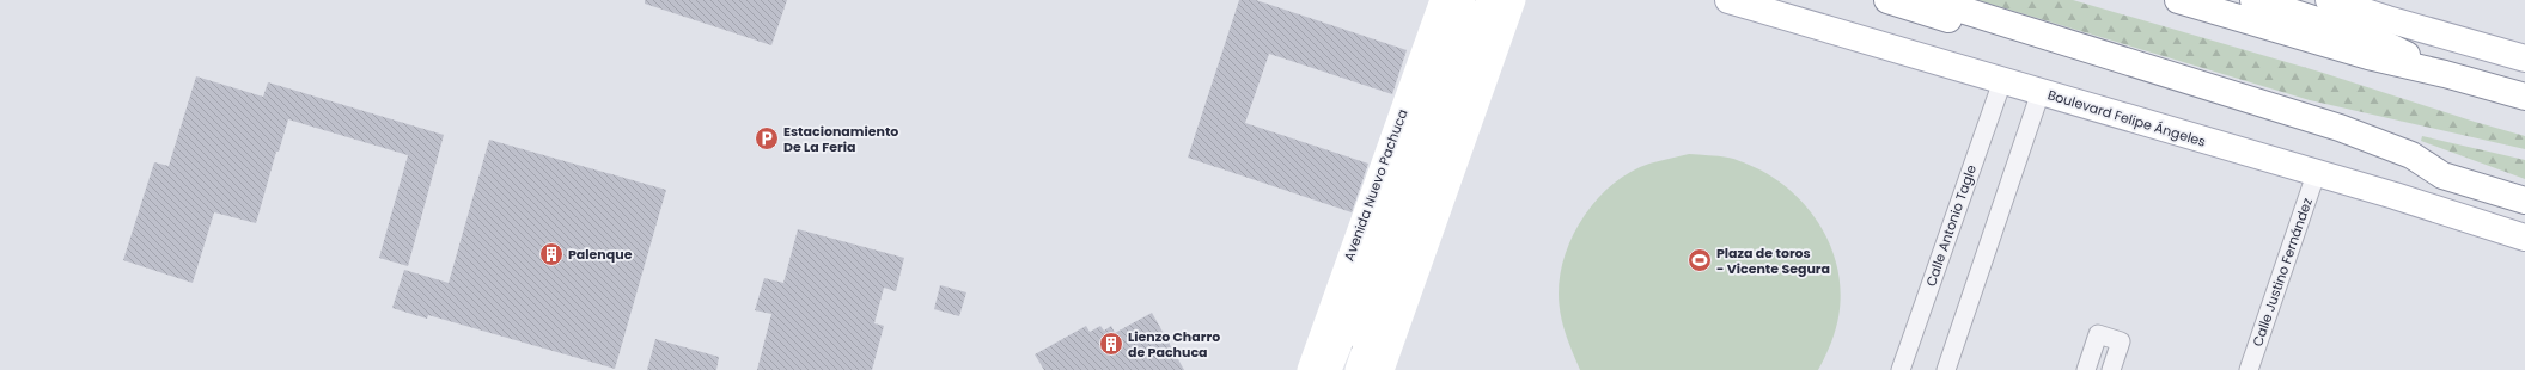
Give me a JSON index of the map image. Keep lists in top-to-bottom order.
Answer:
{
  "streets": {
    "main road": ["Boulevard Felipe Ángeles", "Avenida Nuevo Pachuca"],
    "street": ["Calle Antonio Tagle", "Calle Justino Fernández"]
  },
  "crossings": [
    ["Boulevard Felipe Ángeles", "Calle Antonio Tagle"],
    ["Boulevard Felipe Ángeles", "Calle Justino Fernández"]
  ],
  "places": {
    "parking": ["Estacionamiento De La Feria"],
    "building": ["Palenque", "Lienzo Charro de Pachuca"],
    "sports": ["Plaza de toros - Vicente Segura"]
  }
}
